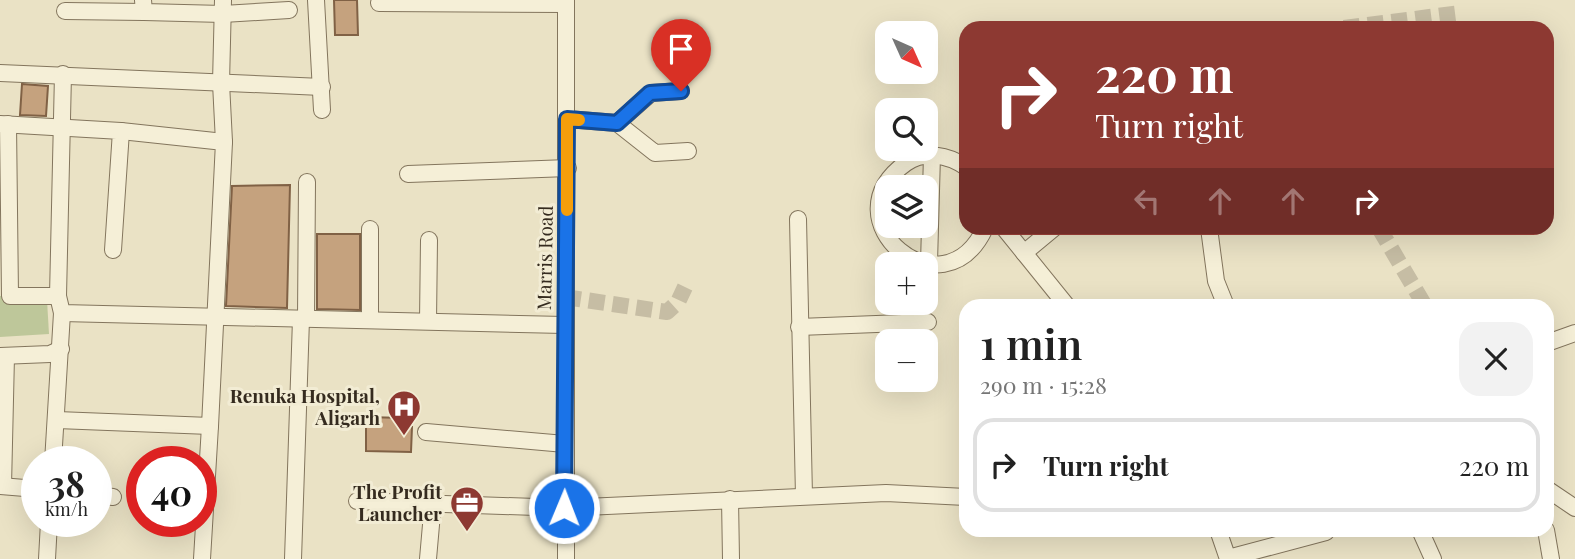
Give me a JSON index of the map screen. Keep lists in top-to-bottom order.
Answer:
{
  "streets": {
    "street": ["Marris Road"]
  },
  "places": {
    "hospital": ["Renuka Hospital, Aligarh"],
    "office": ["The Profit Launcher"]
  },
  "north": "bottom right",
  "page": {
    "map_buttons": ["+", "−"],
    "turn": ["220 m", "Turn right"],
    "heading": ["1 min", "290 m · 15:28"],
    "list": [
      {
        "name": "Turn right",
        "value": "220 m"
      }
    ],
    "speed": "38 km/h",
    "limit": "40"
  }
}
